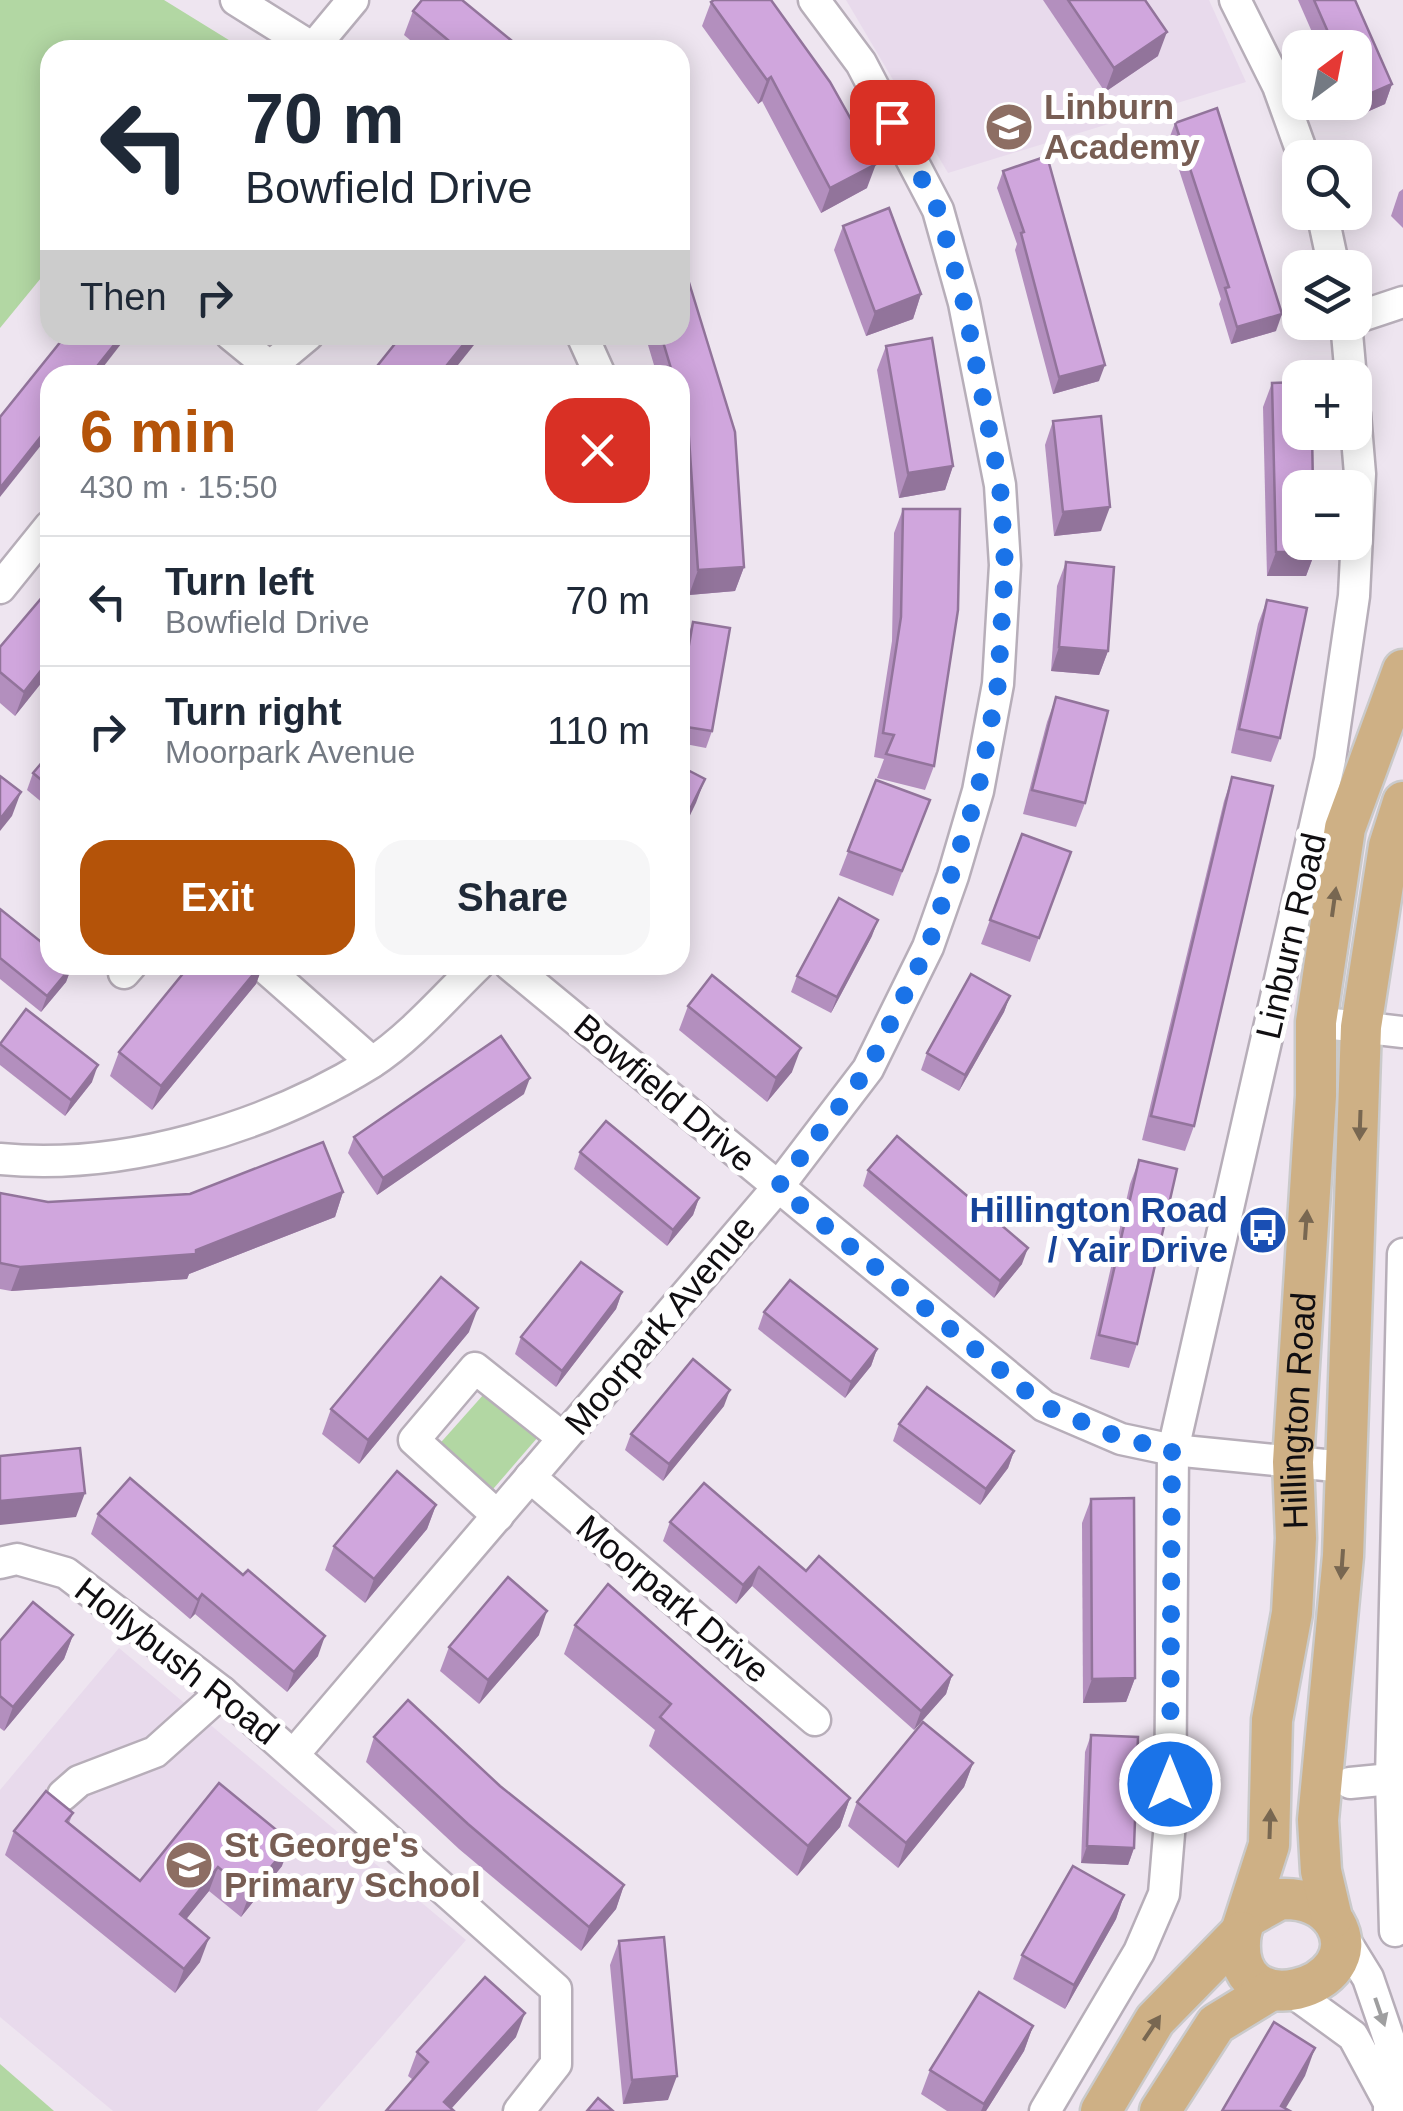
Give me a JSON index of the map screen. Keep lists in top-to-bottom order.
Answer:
{
  "streets": {
    "main road": ["Hillington Road"],
    "street": [
      "Linburn Road",
      "Bowfield Drive",
      "Moorpark Avenue",
      "Moorpark Drive",
      "Hollybush Road"
    ]
  },
  "crossings": [
    ["Linburn Road", "Bowfield Drive"],
    ["Bowfield Drive", "Moorpark Avenue"],
    ["Bowfield Drive", "Hillington Road"],
    ["Moorpark Avenue", "Moorpark Drive"],
    ["Moorpark Avenue", "Hollybush Road"]
  ],
  "places": {
    "school or university": ["Linburn Academy", "St George's Primary School"],
    "bus stop": ["Hillington Road / Yair Drive"]
  },
  "north": "top right",
  "page": {
    "map_buttons": ["+", "−"],
    "turn": ["70 m", "Bowfield Drive"],
    "then": "Then",
    "heading": ["6 min", "430 m · 15:50"],
    "list": [
      {
        "name": "Turn left",
        "note": "Bowfield Drive",
        "value": "70 m"
      },
      {
        "name": "Turn right",
        "note": "Moorpark Avenue",
        "value": "110 m"
      }
    ],
    "buttons": ["Exit", "Share"]
  }
}
